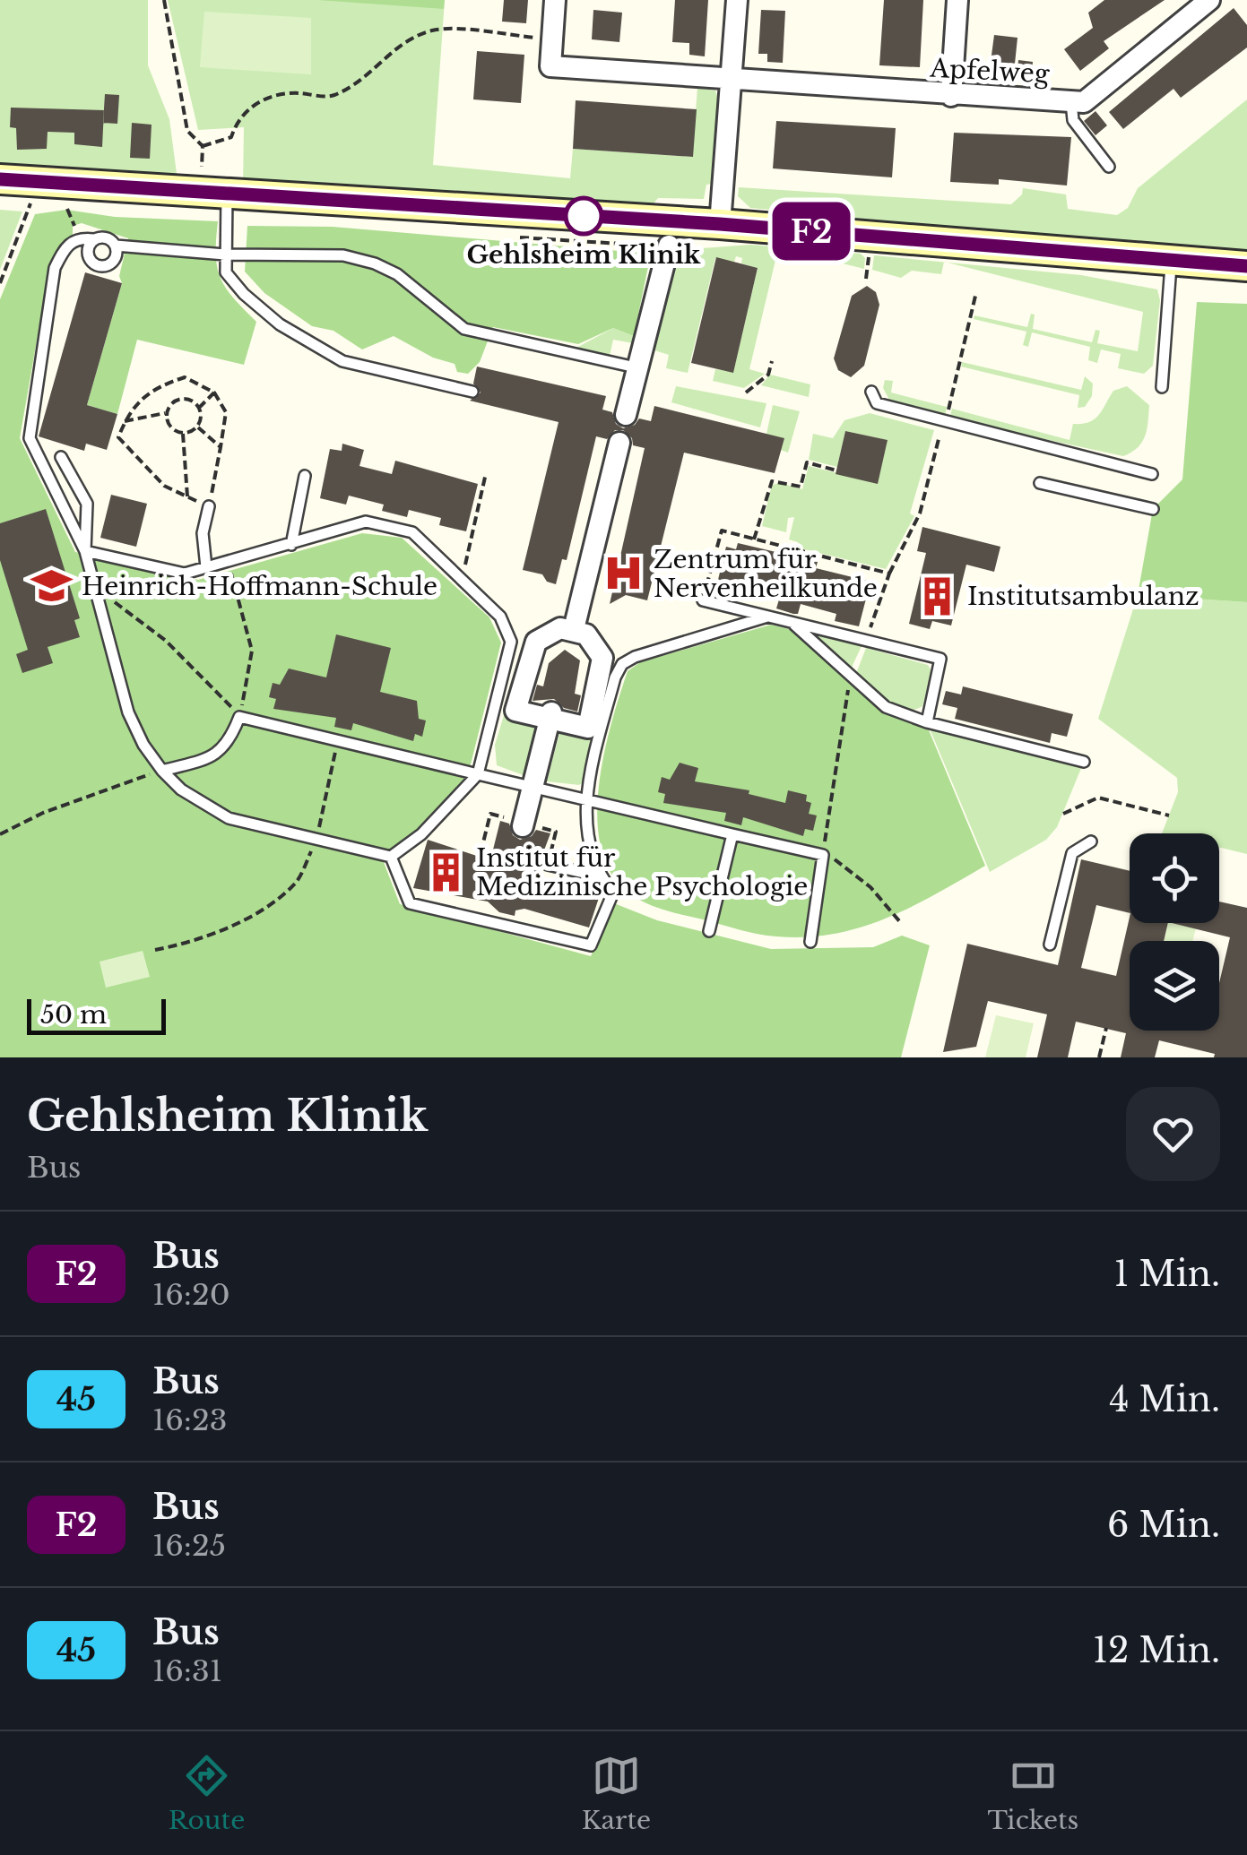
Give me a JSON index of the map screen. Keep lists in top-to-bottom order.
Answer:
{
  "streets": {
    "street": ["Apfelweg"]
  },
  "places": {
    "other": ["Gehlsheim Klinik"],
    "hospital": ["Zentrum für Nervenheilkunde"],
    "school or university": ["Heinrich-Hoffmann-Schule"],
    "building": ["Institutsambulanz", "Institut für Medizinische Psychologie"]
  },
  "lines": ["bus line F2"],
  "scale_bar": "50 m",
  "page": {
    "on_map": "F2",
    "scale": "50 m",
    "heading": ["Gehlsheim Klinik", "Bus"],
    "list": [
      {
        "mark": "F2",
        "name": "Bus",
        "note": "16:20",
        "value": "1 Min."
      },
      {
        "mark": "45",
        "name": "Bus",
        "note": "16:23",
        "value": "4 Min."
      },
      {
        "mark": "F2",
        "name": "Bus",
        "note": "16:25",
        "value": "6 Min."
      },
      {
        "mark": "45",
        "name": "Bus",
        "note": "16:31",
        "value": "12 Min."
      }
    ],
    "tabs": ["Route", "Karte", "Tickets"]
  }
}
